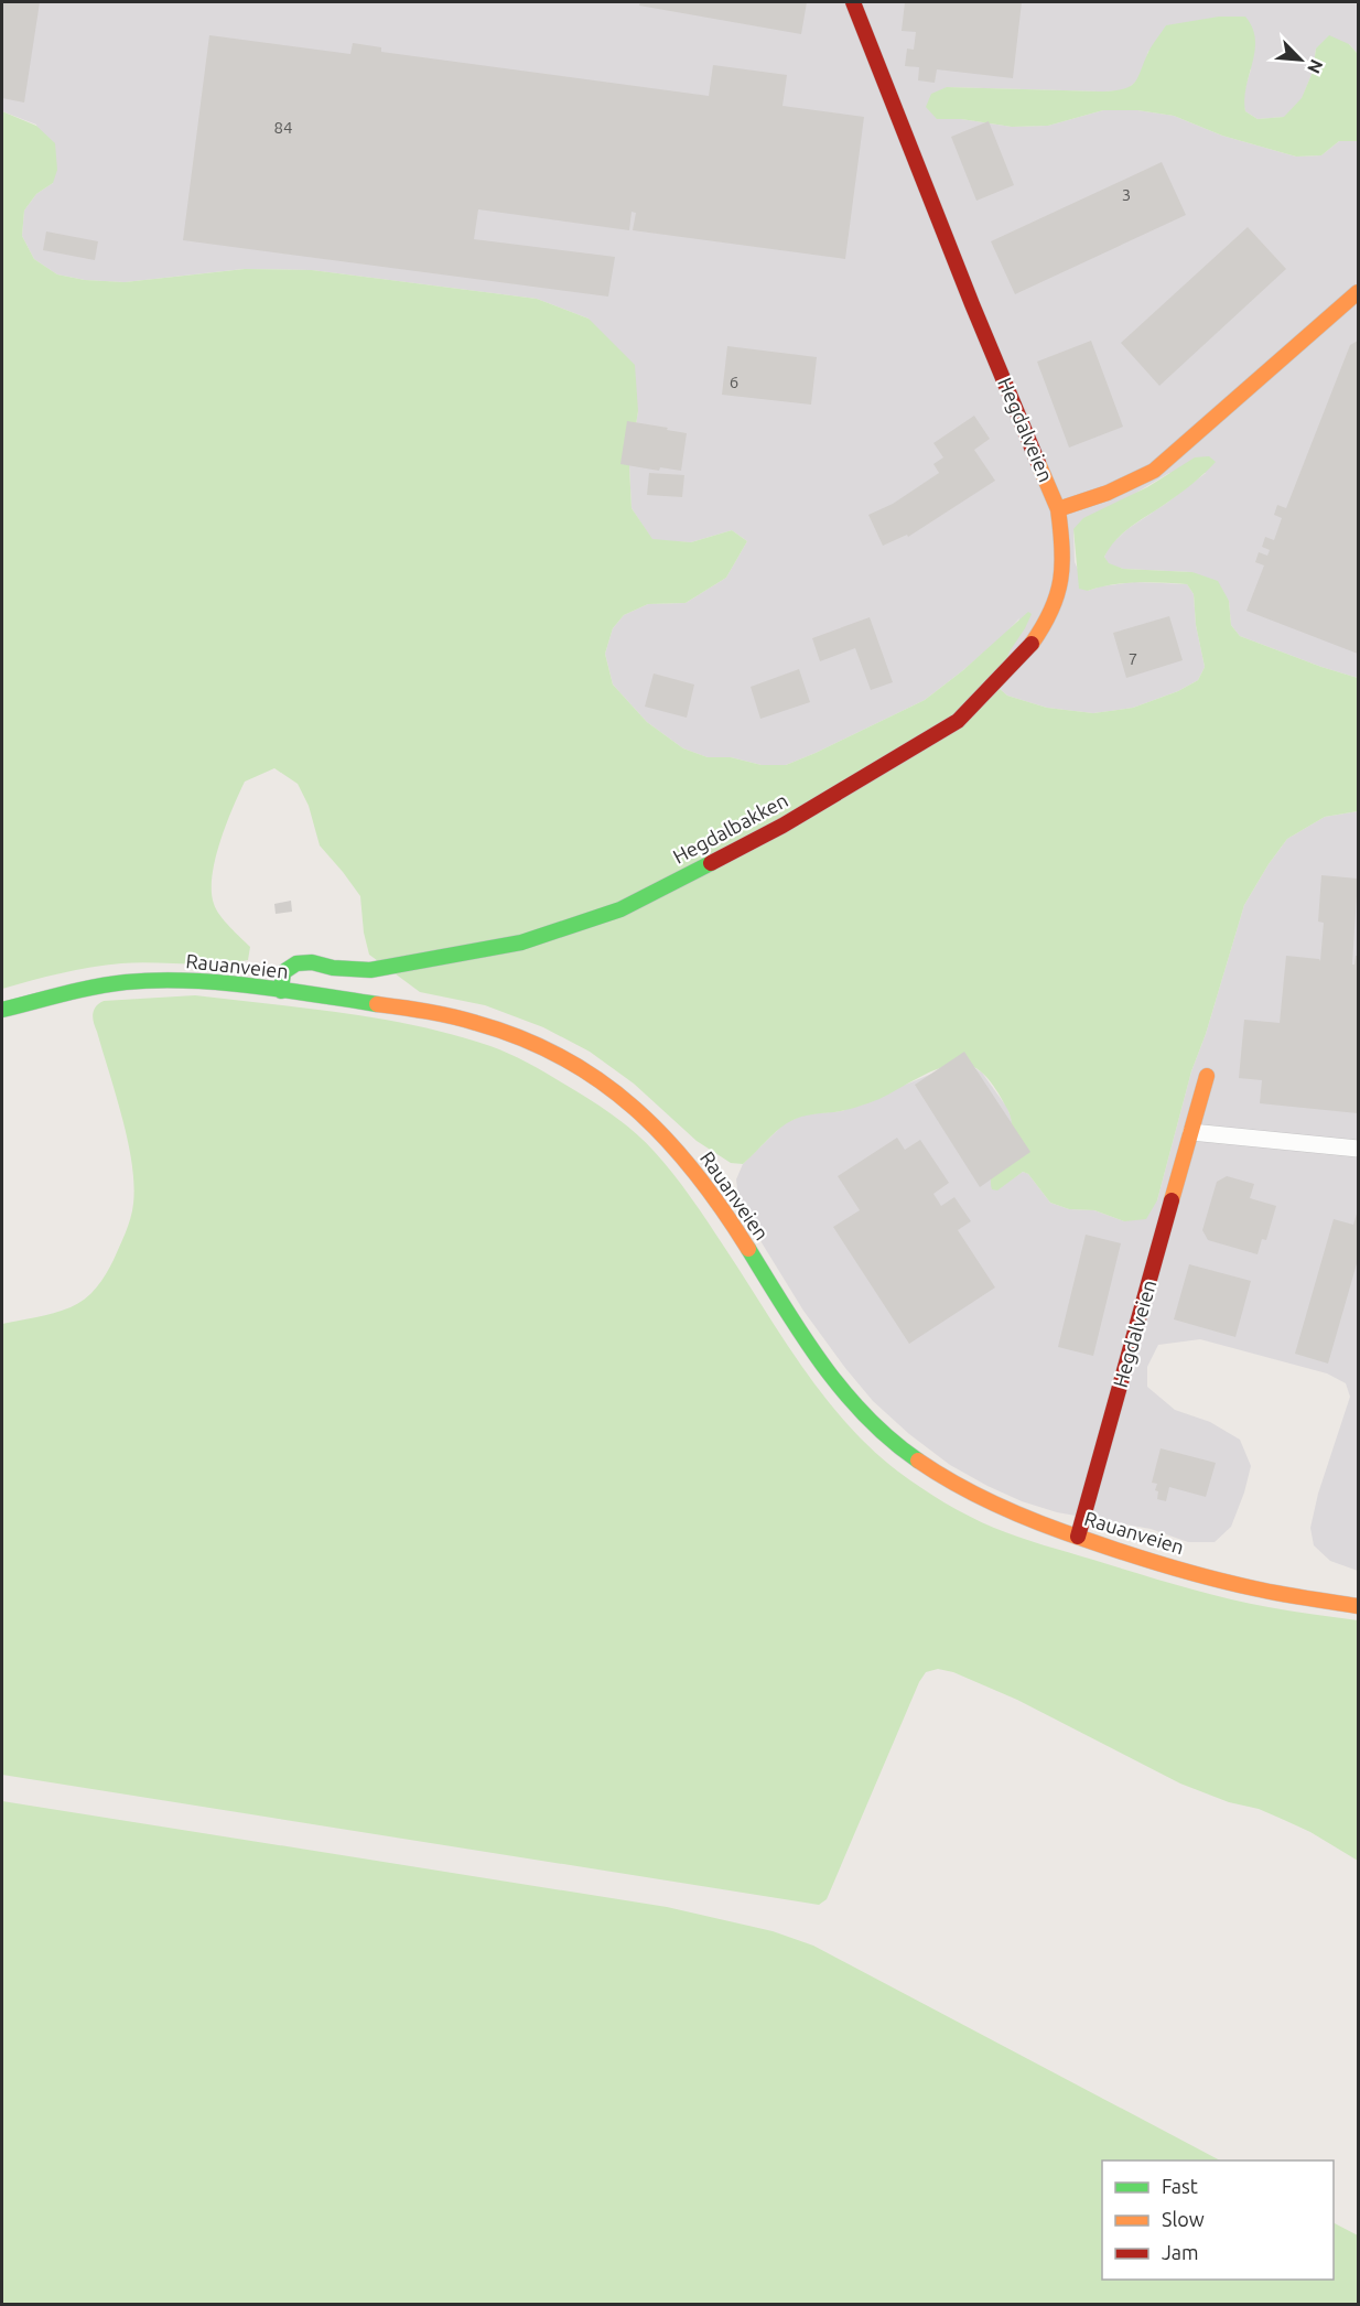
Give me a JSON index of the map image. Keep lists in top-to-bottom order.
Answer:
{
  "streets": {
    "street": ["Hegdalveien", "Hegdalbakken", "Rauanveien"]
  },
  "crossings": [
    ["Hegdalveien", "Hegdalbakken"],
    ["Hegdalveien", "Rauanveien"],
    ["Hegdalbakken", "Rauanveien"]
  ],
  "house_numbers": [
    "84",
    "3",
    "6",
    "7"
  ],
  "legend": ["Fast", "Slow", "Jam"],
  "north": "bottom right"
}
